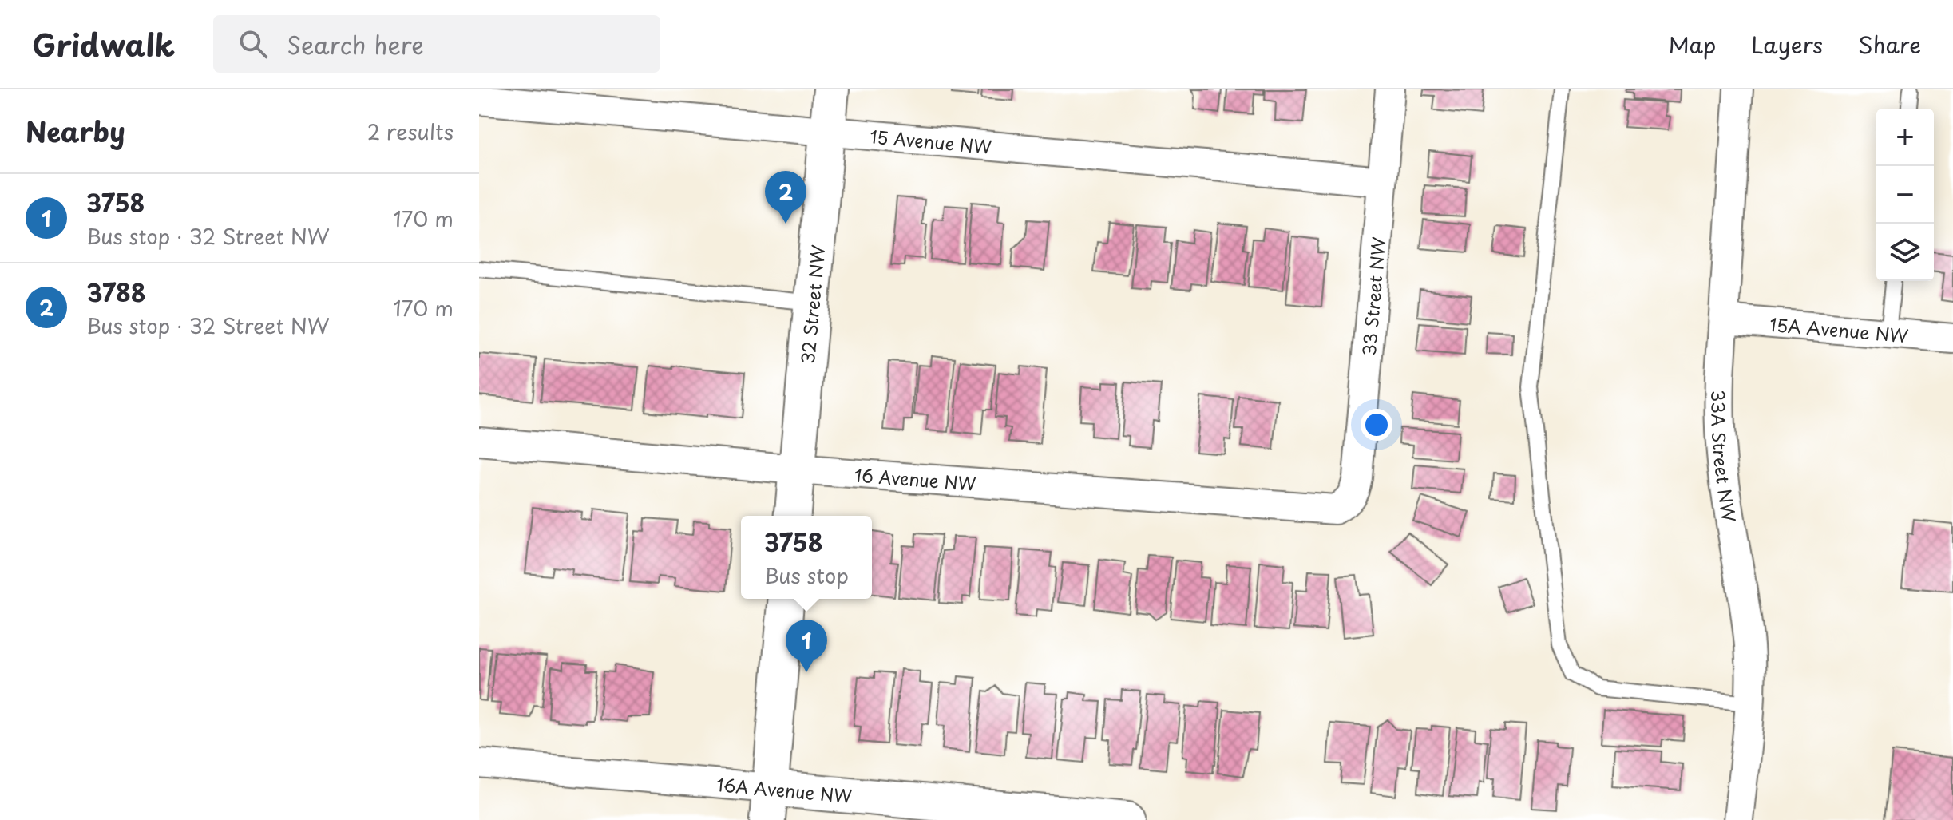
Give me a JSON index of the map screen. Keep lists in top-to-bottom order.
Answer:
{
  "streets": {
    "street": [
      "15 Avenue NW",
      "33 Street NW",
      "32 Street NW",
      "15A Avenue NW",
      "33A Street NW",
      "16 Avenue NW",
      "16A Avenue NW"
    ]
  },
  "crossings": [
    ["15 Avenue NW", "33 Street NW"],
    ["15 Avenue NW", "32 Street NW"],
    ["33 Street NW", "16 Avenue NW"],
    ["32 Street NW", "16 Avenue NW"],
    ["15A Avenue NW", "33A Street NW"]
  ],
  "page": {
    "header": "Gridwalk",
    "search": "Search here",
    "nav": ["Map", "Layers", "Share"],
    "heading": ["Nearby", "2 results"],
    "map_buttons": ["+", "−"],
    "pins": ["2", "1"],
    "list": [
      {
        "mark": "1",
        "name": "3758",
        "note": "Bus stop · 32 Street NW",
        "value": "170 m"
      },
      {
        "mark": "2",
        "name": "3788",
        "note": "Bus stop · 32 Street NW",
        "value": "170 m"
      }
    ],
    "popup": ["3758", "Bus stop"]
  }
}
